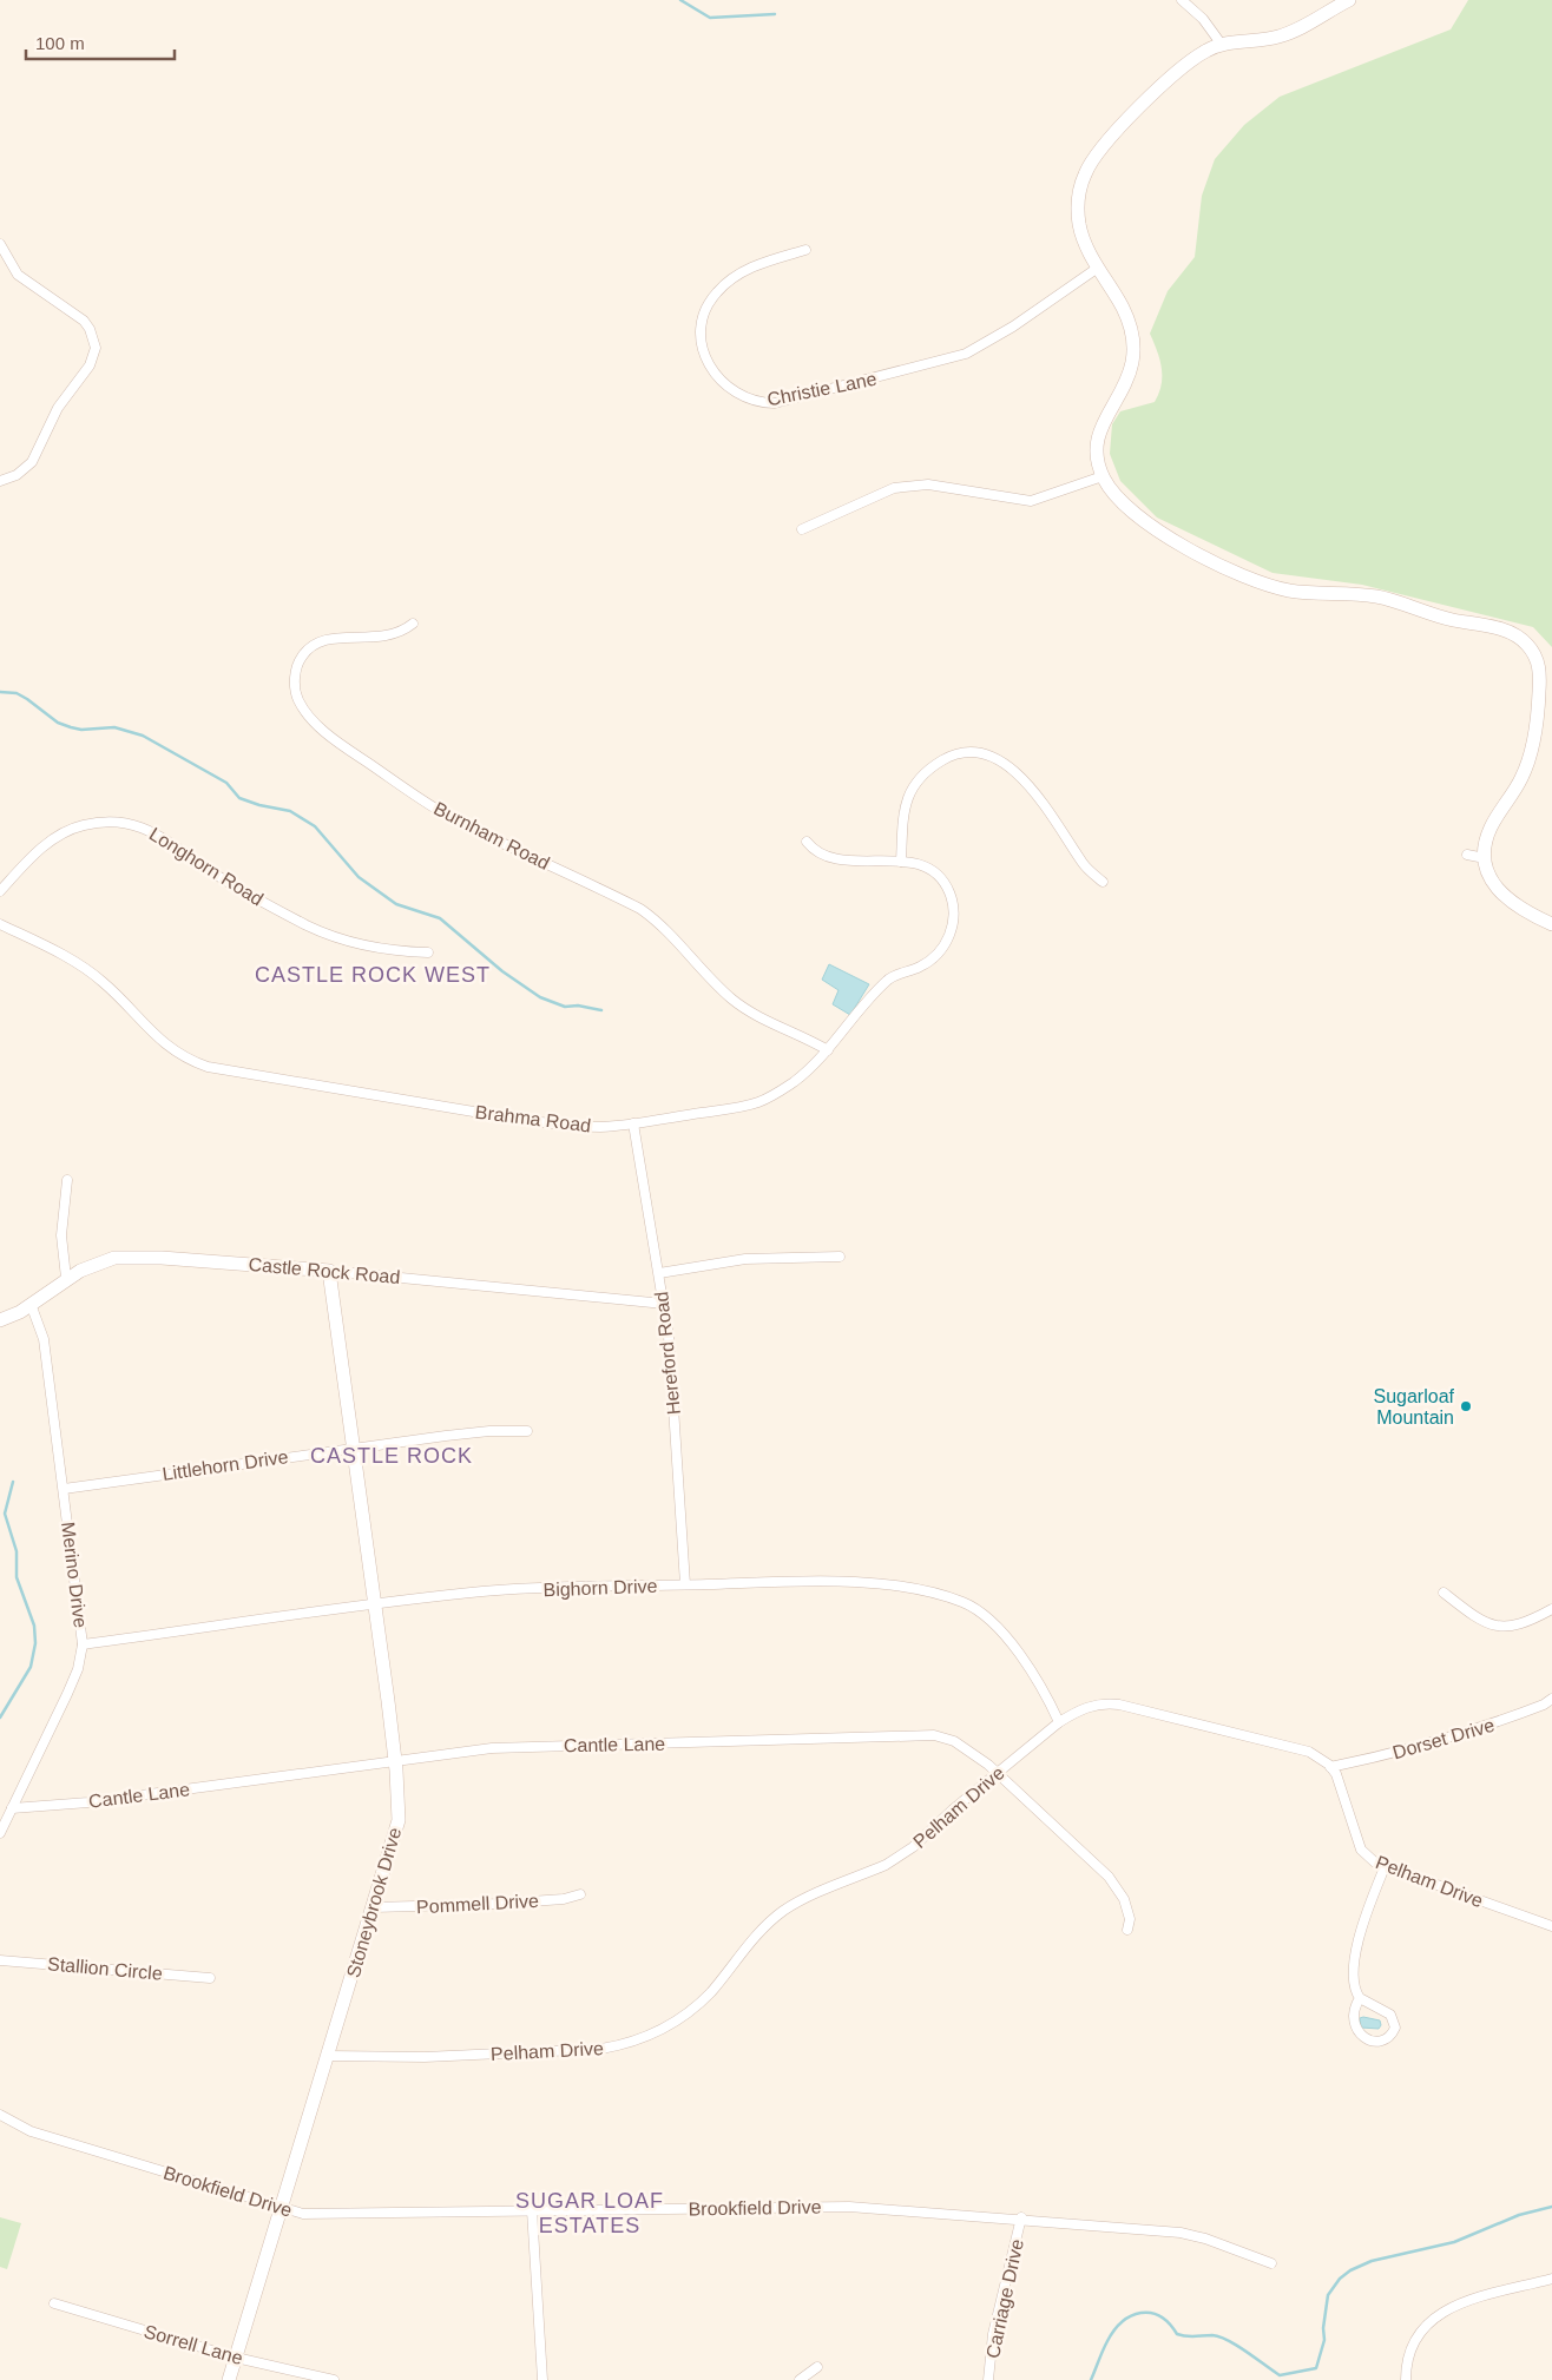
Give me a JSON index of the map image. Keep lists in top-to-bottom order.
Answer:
{
  "streets": {
    "street": [
      "Christie Lane",
      "Burnham Road",
      "Longhorn Road",
      "Brahma Road",
      "Castle Rock Road",
      "Hereford Road",
      "Littlehorn Drive",
      "Merino Drive",
      "Bighorn Drive",
      "Dorset Drive",
      "Cantle Lane",
      "Pelham Drive",
      "Stoneybrook Drive",
      "Pommell Drive",
      "Stallion Circle",
      "Brookfield Drive",
      "Carriage Drive",
      "Sorrell Lane"
    ]
  },
  "crossings": [
    ["Burnham Road", "Brahma Road"],
    ["Brahma Road", "Hereford Road"],
    ["Castle Rock Road", "Hereford Road"],
    ["Castle Rock Road", "Merino Drive"],
    ["Castle Rock Road", "Stoneybrook Drive"],
    ["Hereford Road", "Bighorn Drive"],
    ["Littlehorn Drive", "Merino Drive"],
    ["Littlehorn Drive", "Stoneybrook Drive"],
    ["Merino Drive", "Bighorn Drive"],
    ["Merino Drive", "Cantle Lane"],
    ["Bighorn Drive", "Pelham Drive"],
    ["Bighorn Drive", "Stoneybrook Drive"],
    ["Dorset Drive", "Pelham Drive"],
    ["Cantle Lane", "Pelham Drive"],
    ["Cantle Lane", "Stoneybrook Drive"],
    ["Pelham Drive", "Stoneybrook Drive"],
    ["Stoneybrook Drive", "Pommell Drive"],
    ["Stoneybrook Drive", "Brookfield Drive"],
    ["Stoneybrook Drive", "Sorrell Lane"],
    ["Brookfield Drive", "Carriage Drive"]
  ],
  "districts": ["CASTLE ROCK WEST", "CASTLE ROCK", "SUGAR LOAF ESTATES"],
  "places": ["Sugarloaf Mountain"],
  "scale_bar": "100 m"
}
